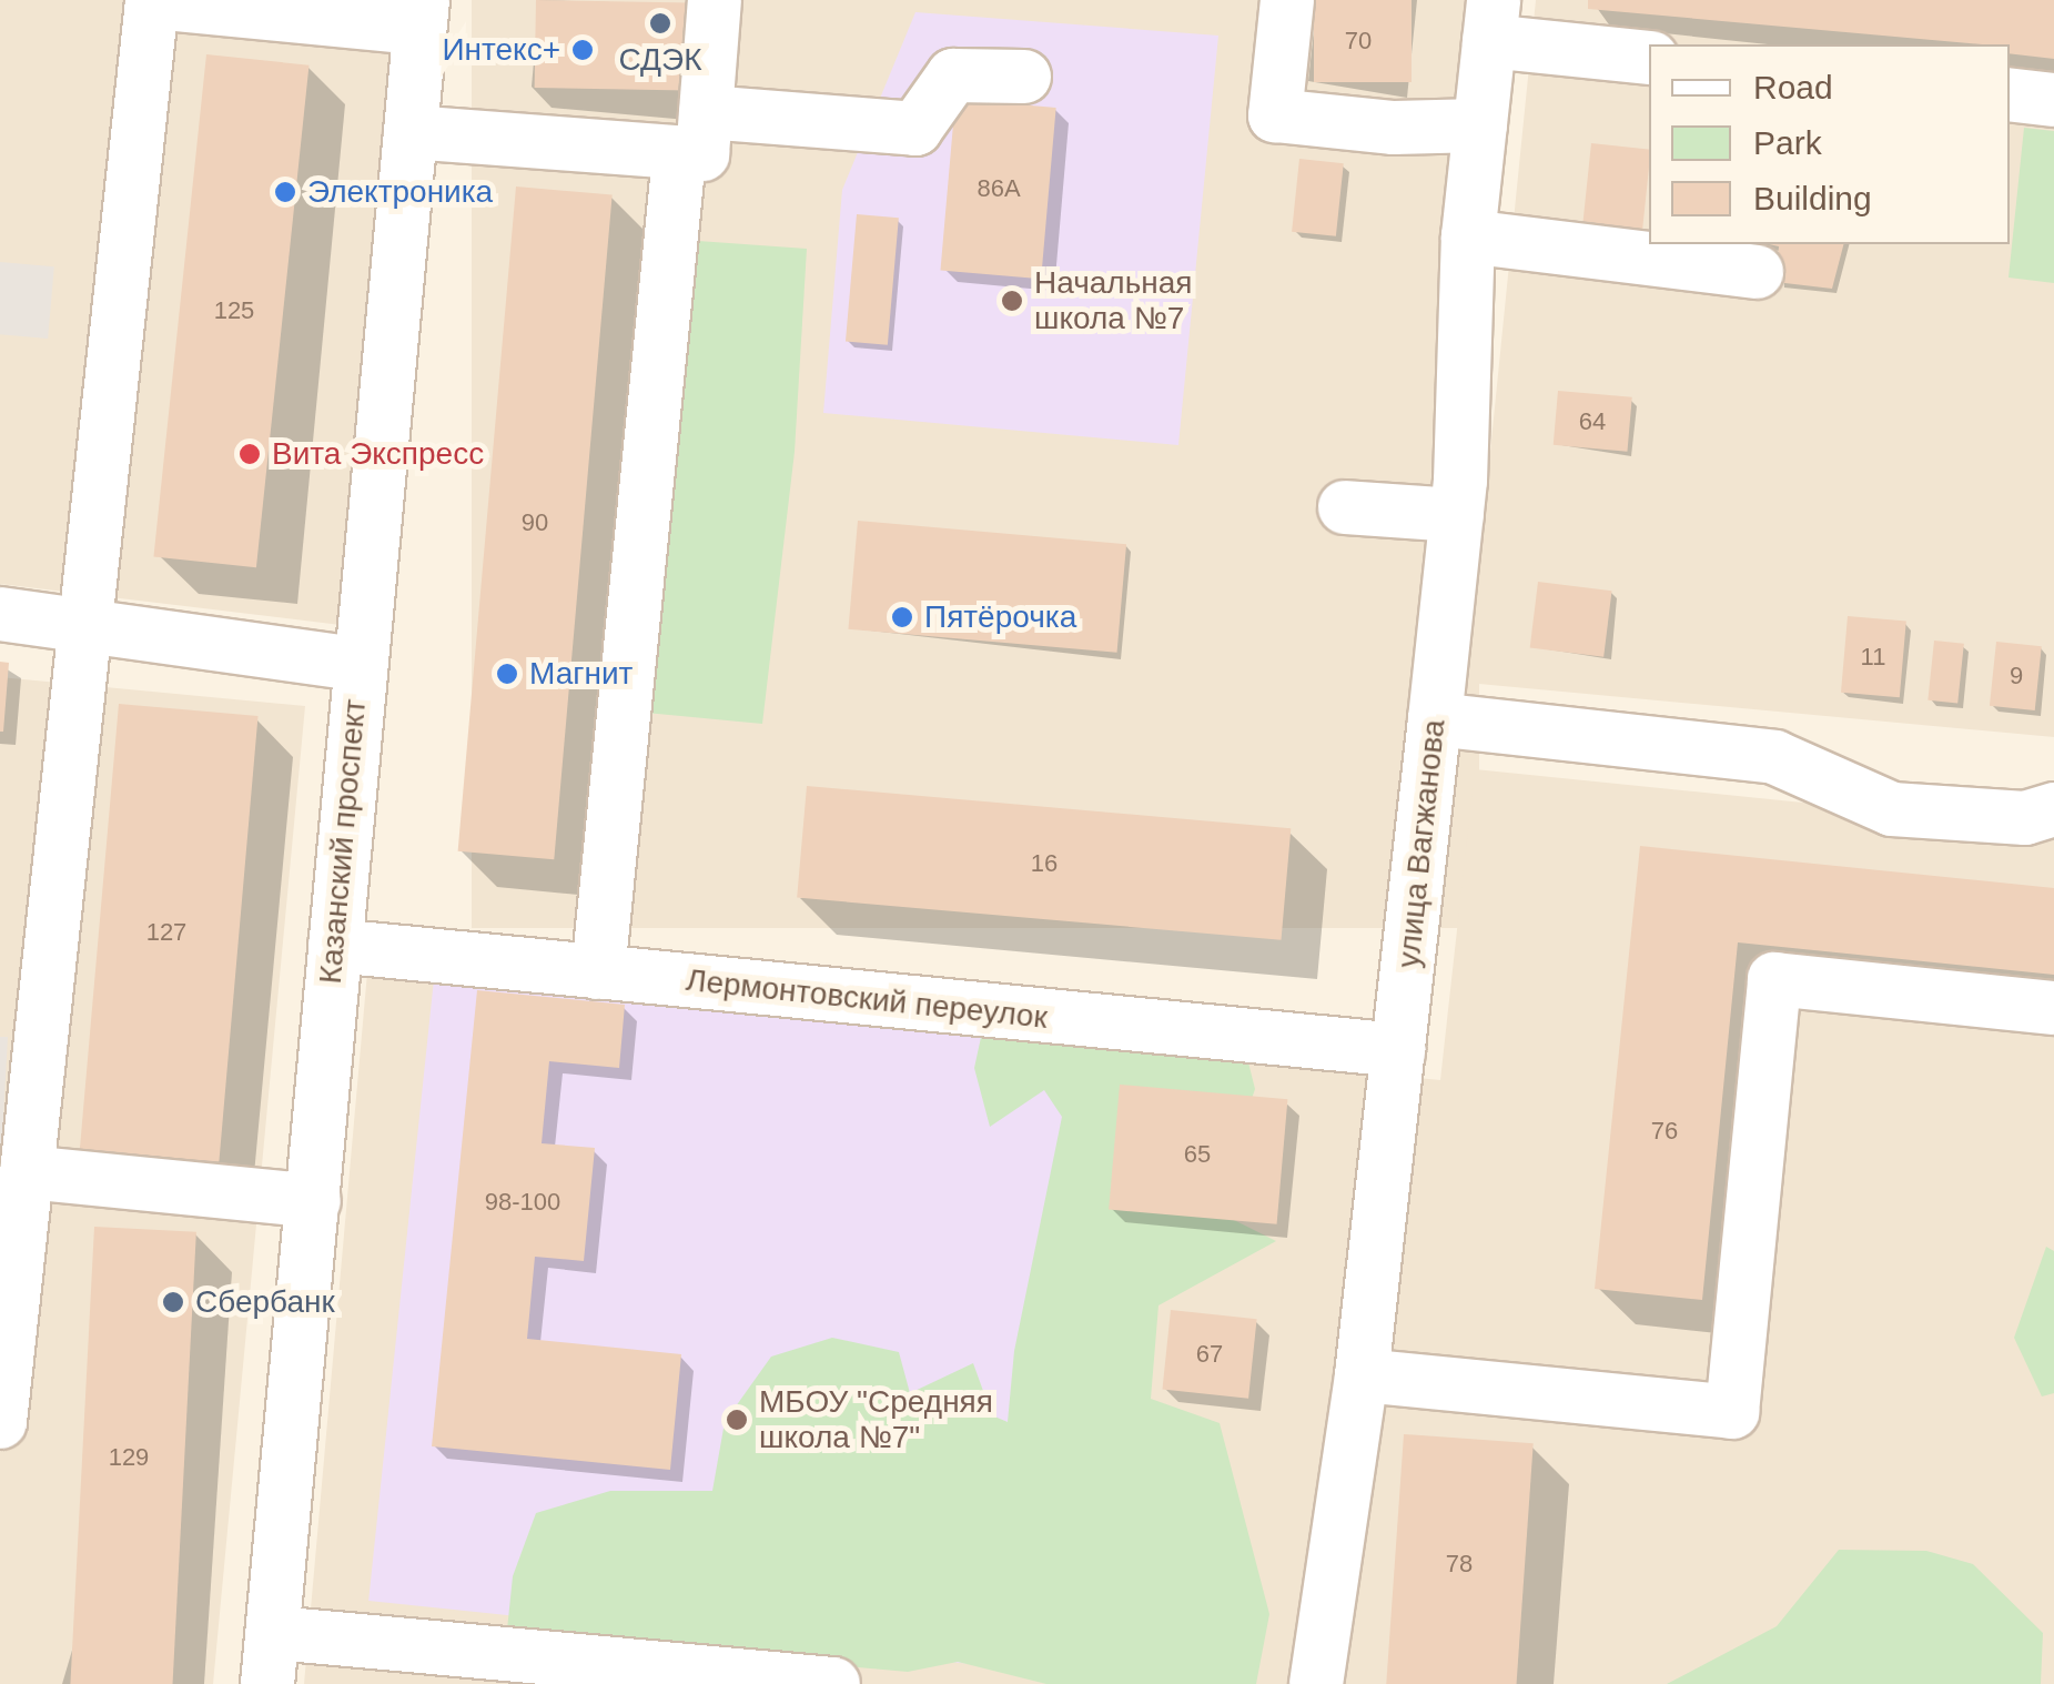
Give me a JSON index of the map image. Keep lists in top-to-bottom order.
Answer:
{
  "streets": {
    "street": ["Казанский проспект", "улица Вагжанова", "Лермонтовский переулок"]
  },
  "crossings": [
    ["Казанский проспект", "Лермонтовский переулок"],
    ["улица Вагжанова", "Лермонтовский переулок"]
  ],
  "places": [
    "СДЭК",
    "Интекс+",
    "Электроника",
    "Начальная школа №7",
    "Вита Экспресс",
    "Пятёрочка",
    "Магнит",
    "Сбербанк",
    "МБОУ \"Средняя школа №7\""
  ],
  "house_numbers": [
    "70",
    "86А",
    "125",
    "64",
    "90",
    "11",
    "9",
    "16",
    "127",
    "76",
    "65",
    "98-100",
    "67",
    "129",
    "78"
  ],
  "legend": ["Road", "Park", "Building"]
}
